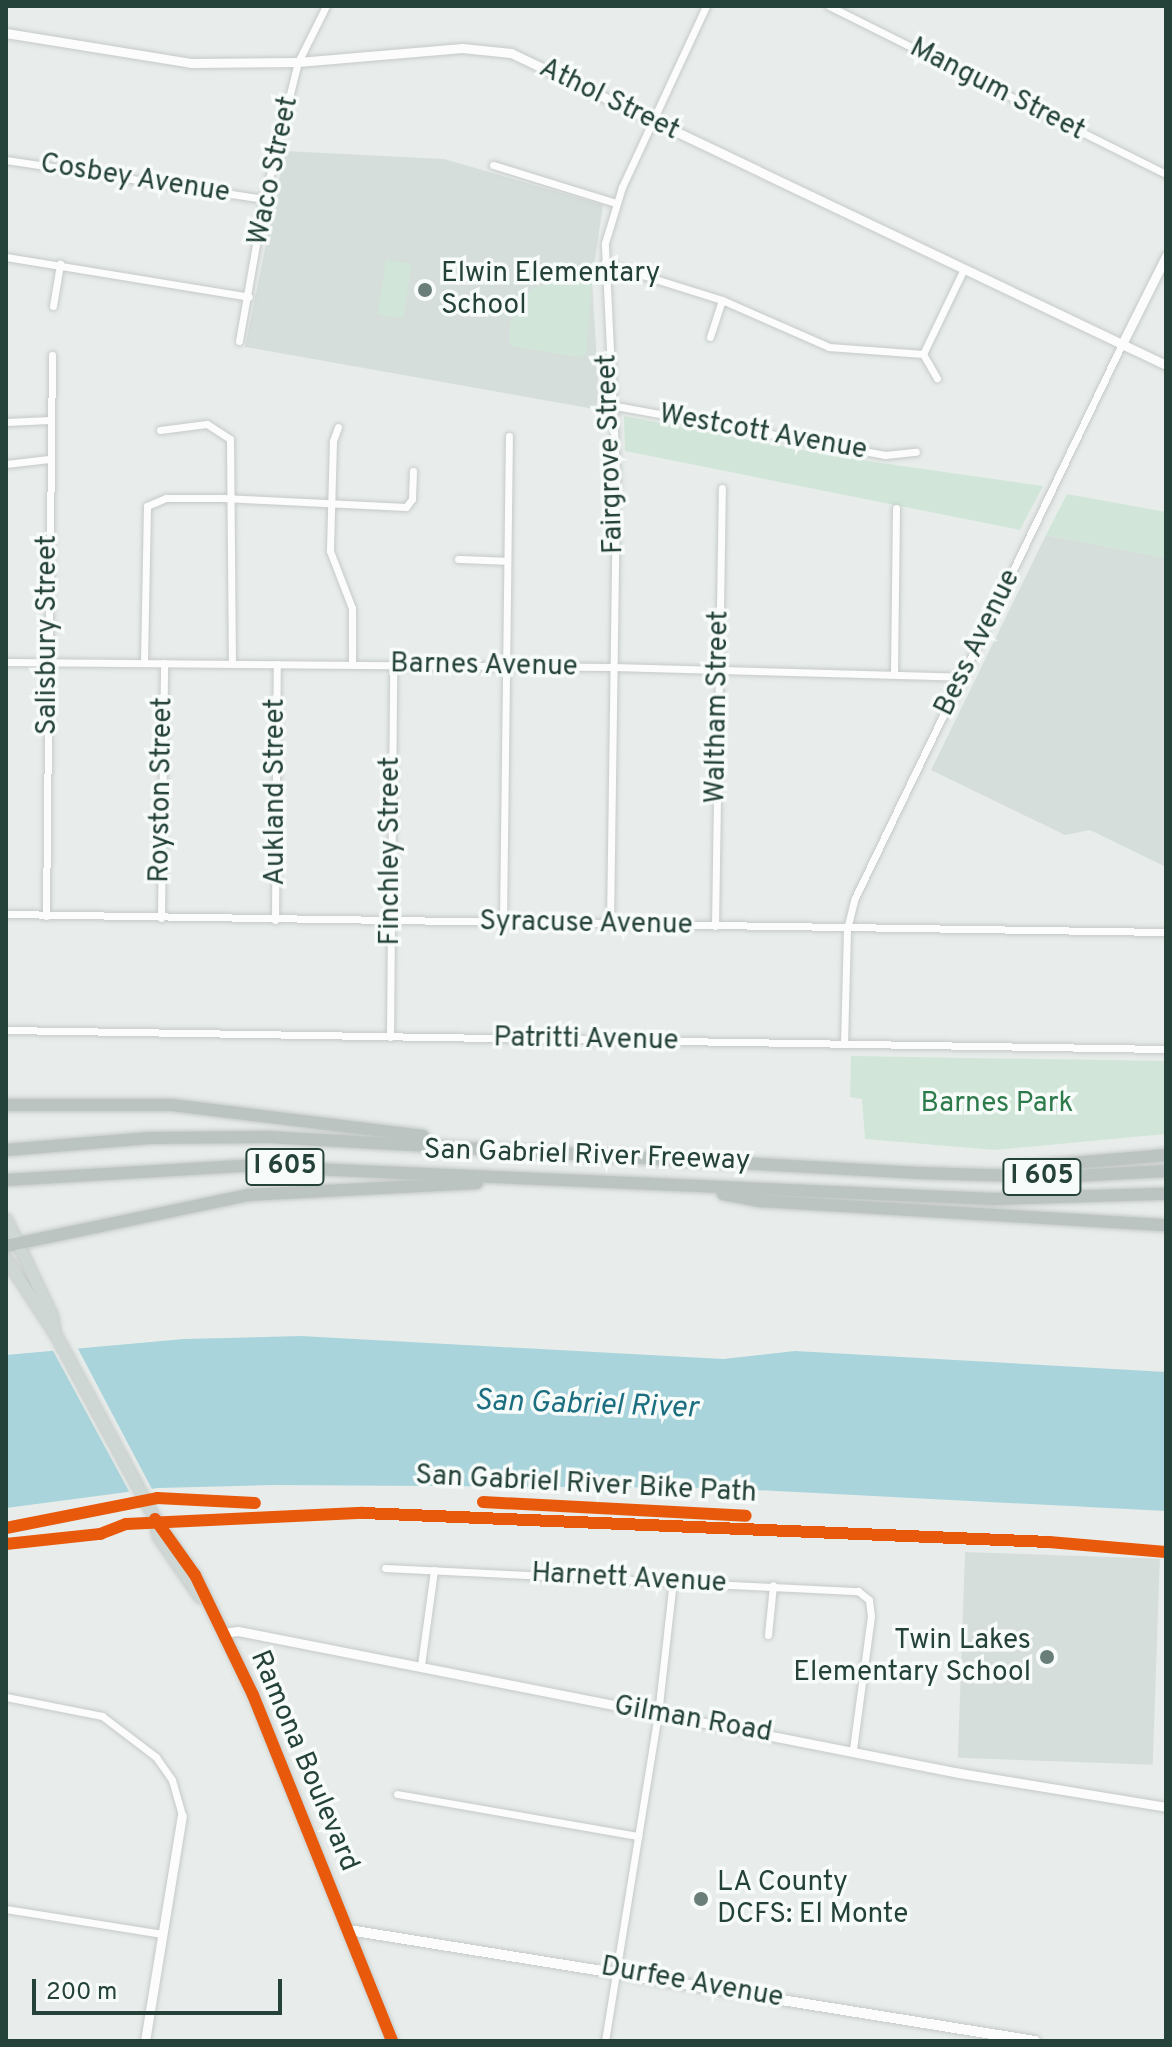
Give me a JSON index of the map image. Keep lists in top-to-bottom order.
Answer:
{
  "streets": {
    "highway": ["San Gabriel River Freeway", "I 605"],
    "main road": ["Ramona Boulevard", "Durfee Avenue"],
    "street": [
      "Mangum Street",
      "Athol Street",
      "Waco Street",
      "Cosbey Avenue",
      "Westcott Avenue",
      "Fairgrove Street",
      "Salisbury Street",
      "Bess Avenue",
      "Barnes Avenue",
      "Waltham Street",
      "Royston Street",
      "Aukland Street",
      "Finchley Street",
      "Syracuse Avenue",
      "Patritti Avenue",
      "Harnett Avenue",
      "Gilman Road"
    ],
    "cycle path": ["San Gabriel River Bike Path"]
  },
  "crossings": [
    ["Athol Street", "Waco Street"],
    ["Athol Street", "Fairgrove Street"],
    ["Athol Street", "Bess Avenue"],
    ["Waco Street", "Cosbey Avenue"],
    ["Westcott Avenue", "Fairgrove Street"],
    ["Fairgrove Street", "Barnes Avenue"],
    ["Fairgrove Street", "Syracuse Avenue"],
    ["Salisbury Street", "Barnes Avenue"],
    ["Salisbury Street", "Syracuse Avenue"],
    ["Bess Avenue", "Barnes Avenue"],
    ["Bess Avenue", "Syracuse Avenue"],
    ["Bess Avenue", "Patritti Avenue"],
    ["Barnes Avenue", "Waltham Street"],
    ["Barnes Avenue", "Royston Street"],
    ["Barnes Avenue", "Aukland Street"],
    ["Barnes Avenue", "Finchley Street"],
    ["Waltham Street", "Syracuse Avenue"],
    ["Royston Street", "Syracuse Avenue"],
    ["Aukland Street", "Syracuse Avenue"],
    ["Finchley Street", "Syracuse Avenue"],
    ["Finchley Street", "Patritti Avenue"],
    ["Harnett Avenue", "Gilman Road"],
    ["Gilman Road", "Ramona Boulevard"],
    ["Ramona Boulevard", "Durfee Avenue"]
  ],
  "water": ["San Gabriel River"],
  "parks": ["Barnes Park"],
  "places": ["Elwin Elementary School", "Twin Lakes Elementary School", "LA County DCFS: El Monte"],
  "scale_bar": "200 m"
}
